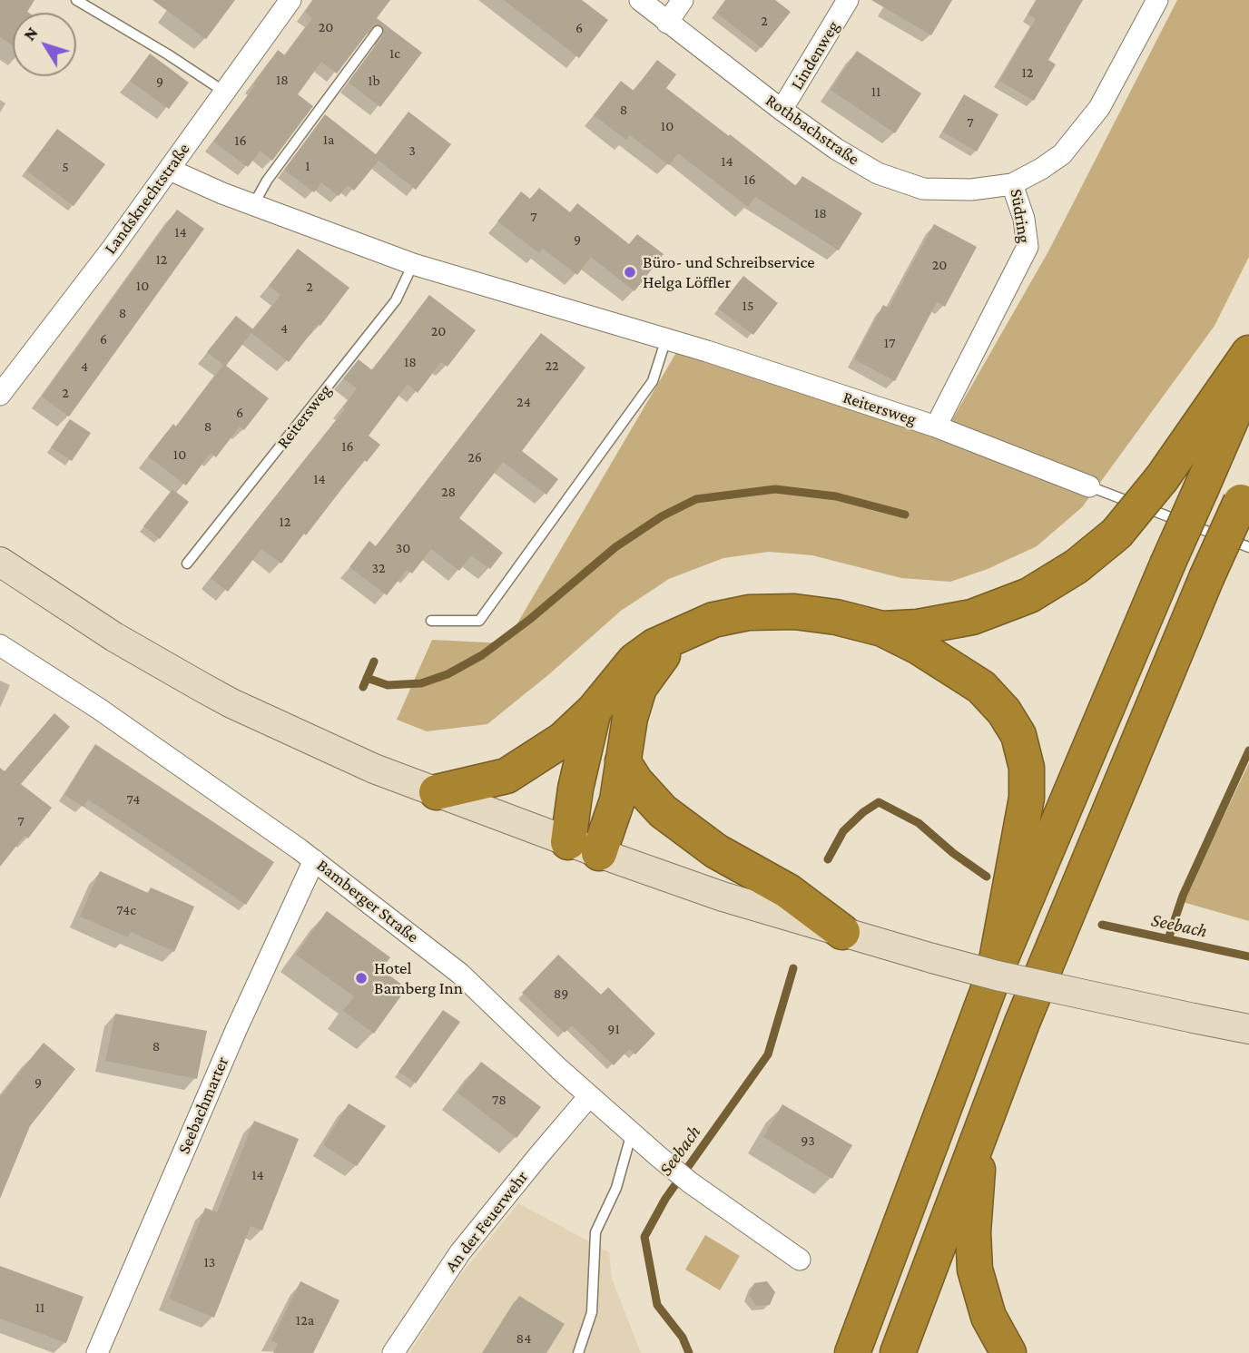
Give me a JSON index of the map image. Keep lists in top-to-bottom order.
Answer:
{
  "streets": {
    "street": [
      "Lindenweg",
      "Rothbachstraße",
      "Landsknechtstraße",
      "Südring",
      "Reitersweg",
      "Bamberger Straße",
      "Seebachmarter",
      "An der Feuerwehr"
    ]
  },
  "crossings": [
    ["Lindenweg", "Rothbachstraße"],
    ["Rothbachstraße", "Südring"],
    ["Landsknechtstraße", "Reitersweg"],
    ["Südring", "Reitersweg"],
    ["Bamberger Straße", "Seebachmarter"],
    ["Bamberger Straße", "An der Feuerwehr"]
  ],
  "water": ["Seebach"],
  "places": ["Büro- und Schreibservice Helga Löffler", "Hotel Bamberg Inn"],
  "house_numbers": [
    "2",
    "20",
    "6",
    "1c",
    "12",
    "18",
    "1b",
    "9",
    "11",
    "8",
    "7",
    "10",
    "1a",
    "16",
    "3",
    "14",
    "1",
    "5",
    "16",
    "18",
    "7",
    "14",
    "9",
    "12",
    "20",
    "10",
    "2",
    "15",
    "8",
    "4",
    "20",
    "6",
    "17",
    "18",
    "22",
    "4",
    "2",
    "24",
    "6",
    "8",
    "16",
    "10",
    "26",
    "14",
    "28",
    "12",
    "30",
    "32",
    "74",
    "7",
    "74c",
    "89",
    "91",
    "8",
    "9",
    "78",
    "93",
    "14",
    "13",
    "11",
    "12a",
    "84"
  ],
  "north": "top left"
}
